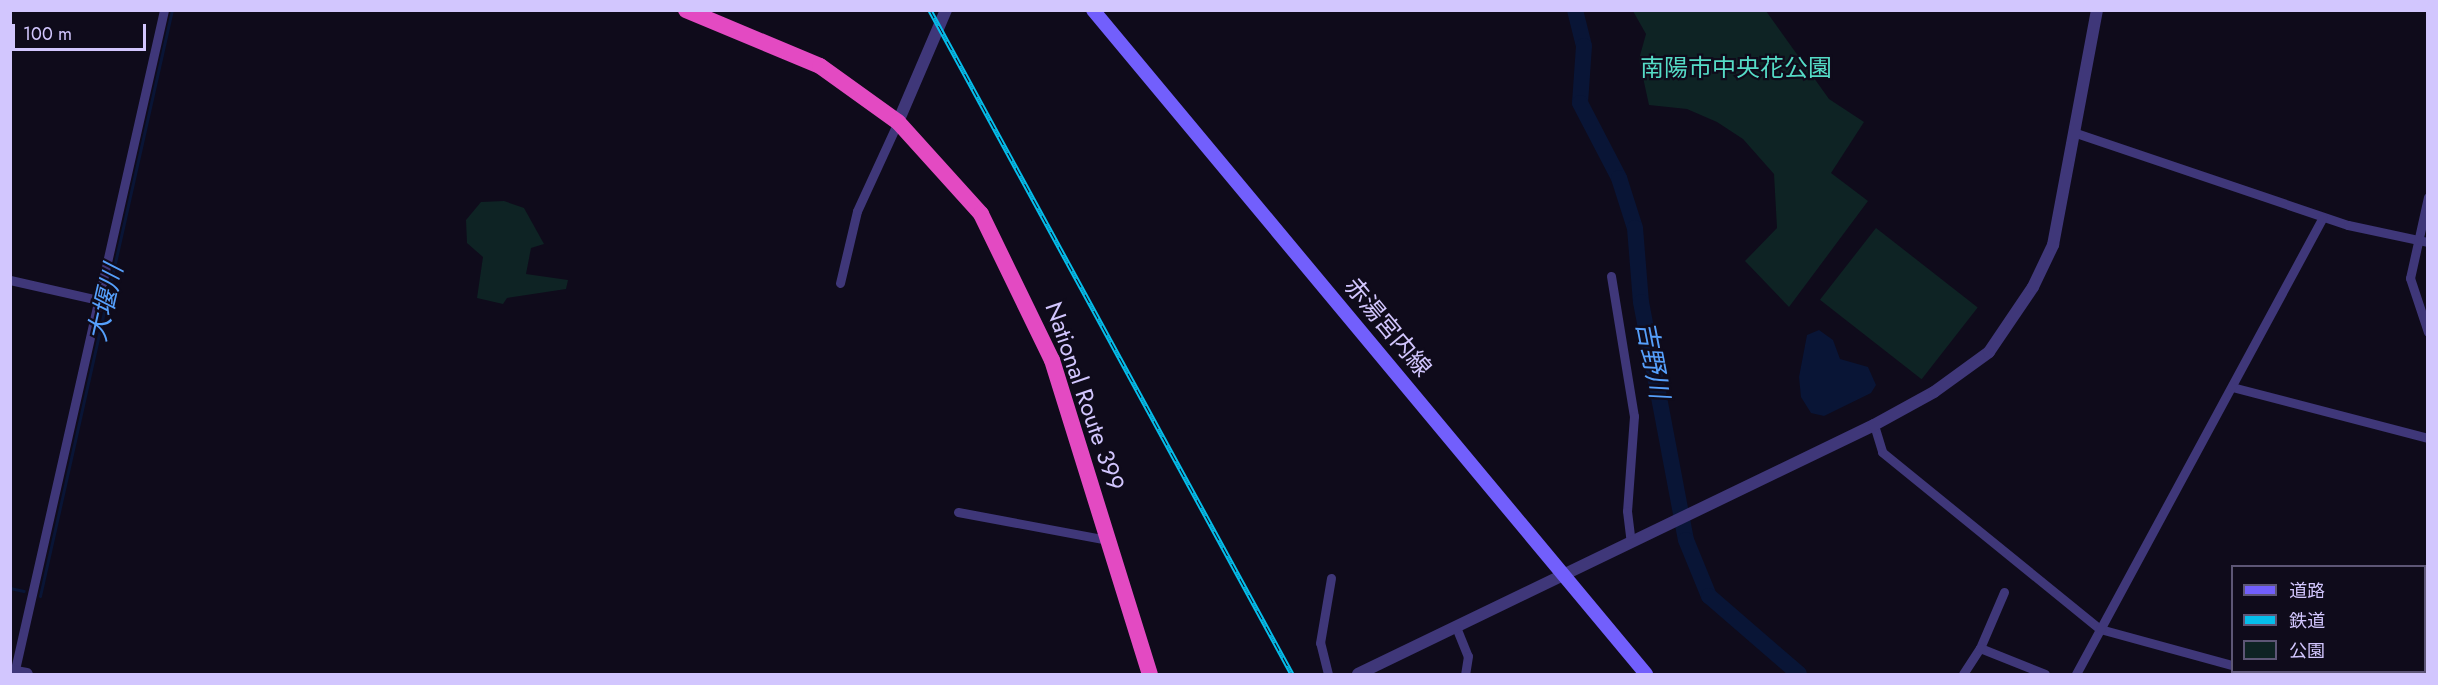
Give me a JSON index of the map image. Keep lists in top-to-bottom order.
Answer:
{
  "streets": {
    "highway": ["National Route 399"],
    "main road": ["赤湯宮内線"]
  },
  "water": ["大堰川", "吉野川"],
  "parks": ["南陽市中央花公園"],
  "legend": ["道路", "鉄道", "公園"],
  "scale_bar": "100 m"
}
